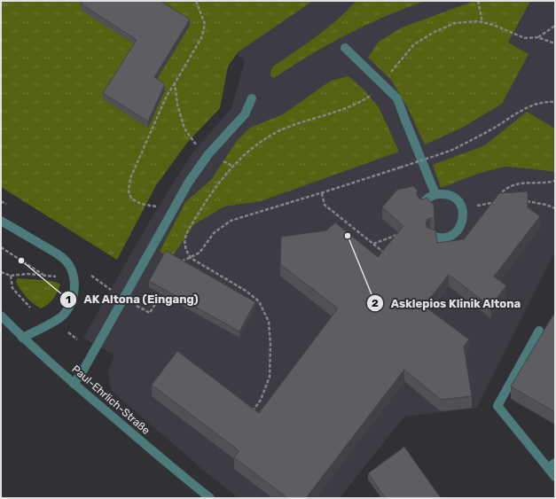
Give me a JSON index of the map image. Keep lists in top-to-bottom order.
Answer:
{
  "streets": {
    "street": ["Paul-Ehrlich-Straße"]
  },
  "places": ["Asklepios Klinik Altona", "AK Altona (Eingang)"]
}
